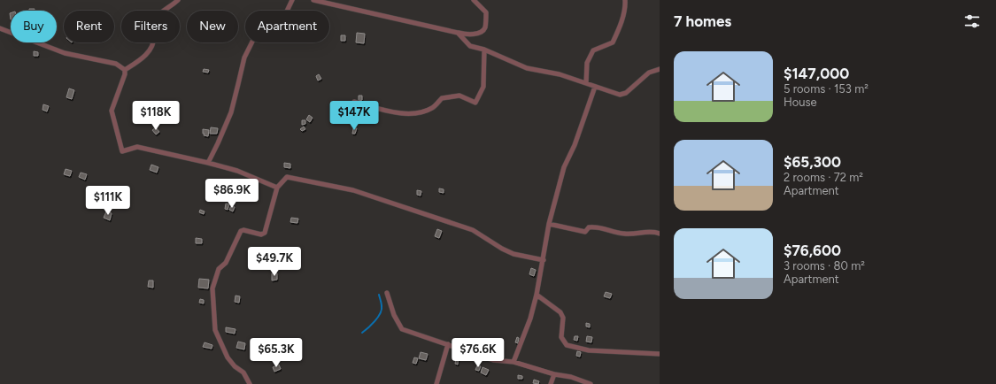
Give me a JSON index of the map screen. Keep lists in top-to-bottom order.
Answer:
{
  "page": {
    "heading": "7 homes",
    "chip": [
      "Buy",
      "Rent",
      "Filters",
      "New",
      "Apartment"
    ],
    "list": [
      {
        "name": "$147,000",
        "note": "5 rooms · 153 m² · House"
      },
      {
        "name": "$65,300",
        "note": "2 rooms · 72 m² · Apartment"
      },
      {
        "name": "$76,600",
        "note": "3 rooms · 80 m² · Apartment"
      }
    ],
    "price": [
      "$118K",
      "$147K",
      "$86.9K",
      "$111K",
      "$49.7K",
      "$65.3K",
      "$76.6K"
    ]
  }
}
